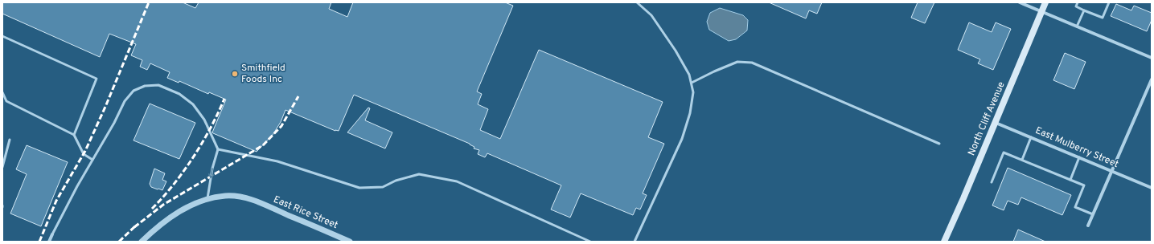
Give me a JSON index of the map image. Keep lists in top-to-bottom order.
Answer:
{
  "streets": {
    "main road": ["North Cliff Avenue"],
    "street": ["East Mulberry Street", "East Rice Street"]
  },
  "crossings": [
    ["North Cliff Avenue", "East Mulberry Street"]
  ],
  "places": ["Smithfield Foods Inc"]
}
